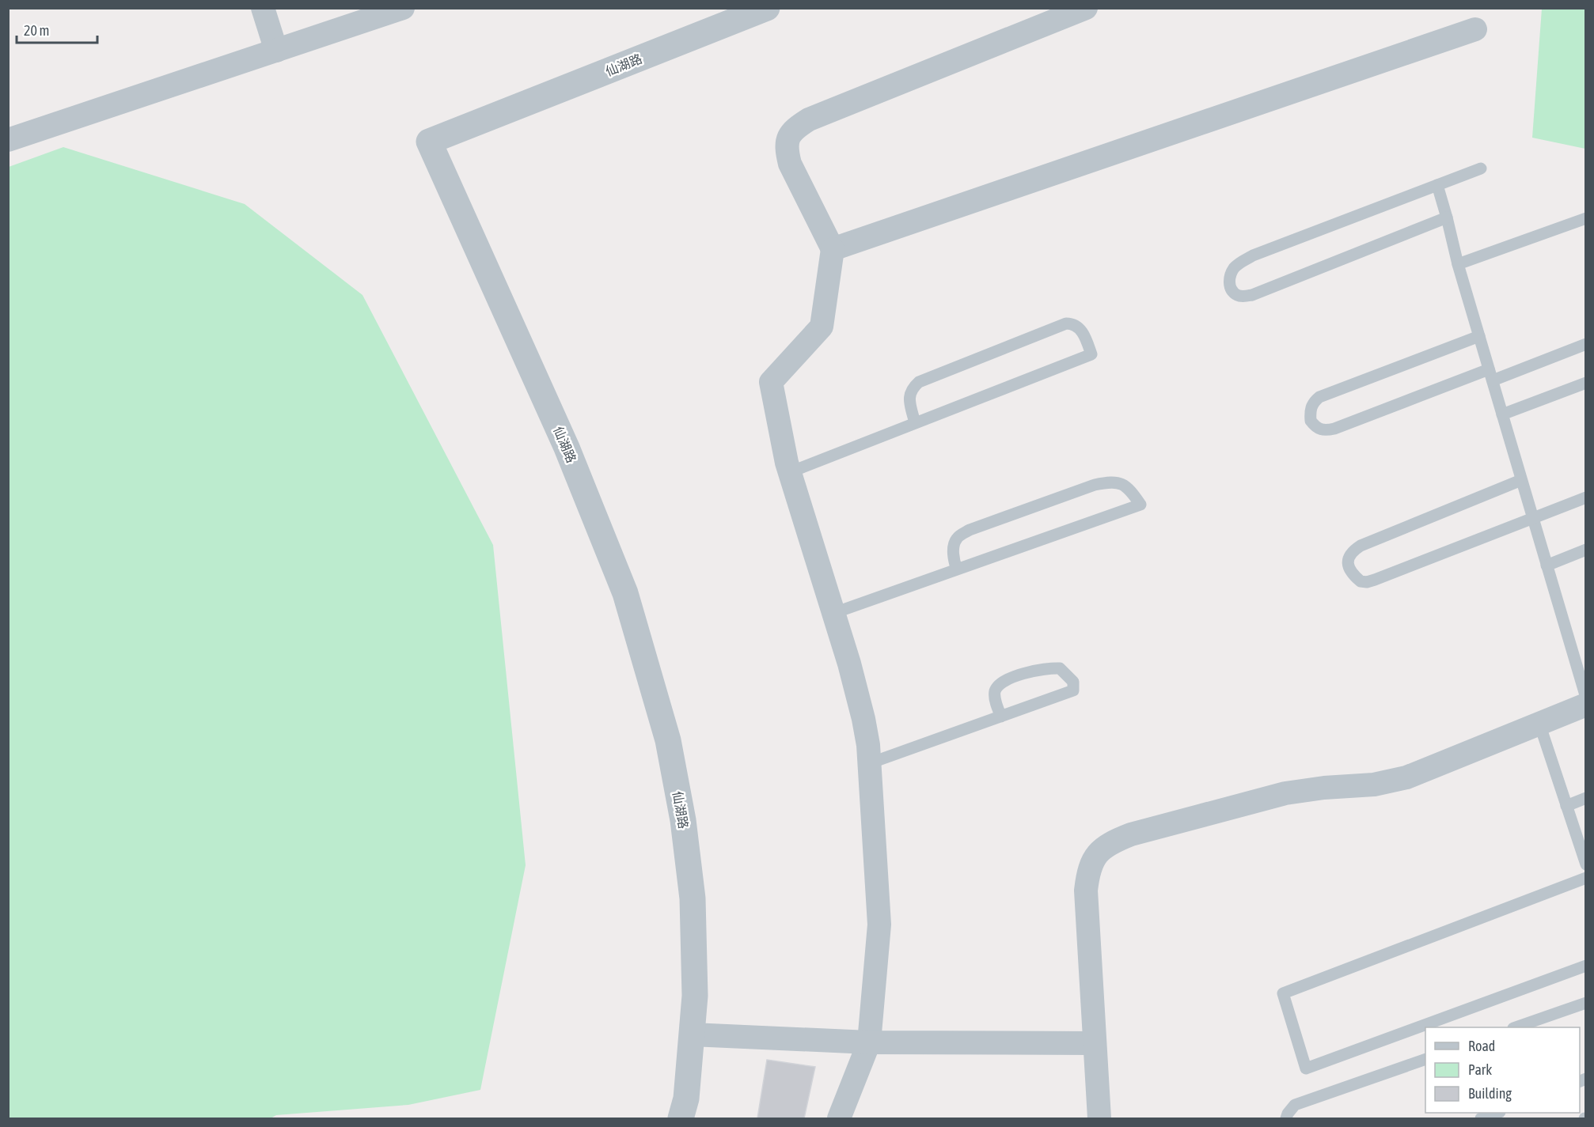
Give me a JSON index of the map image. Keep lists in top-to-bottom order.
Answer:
{
  "streets": {
    "street": ["仙湖路"]
  },
  "legend": ["Road", "Park", "Building"],
  "scale_bar": "20 m"
}
